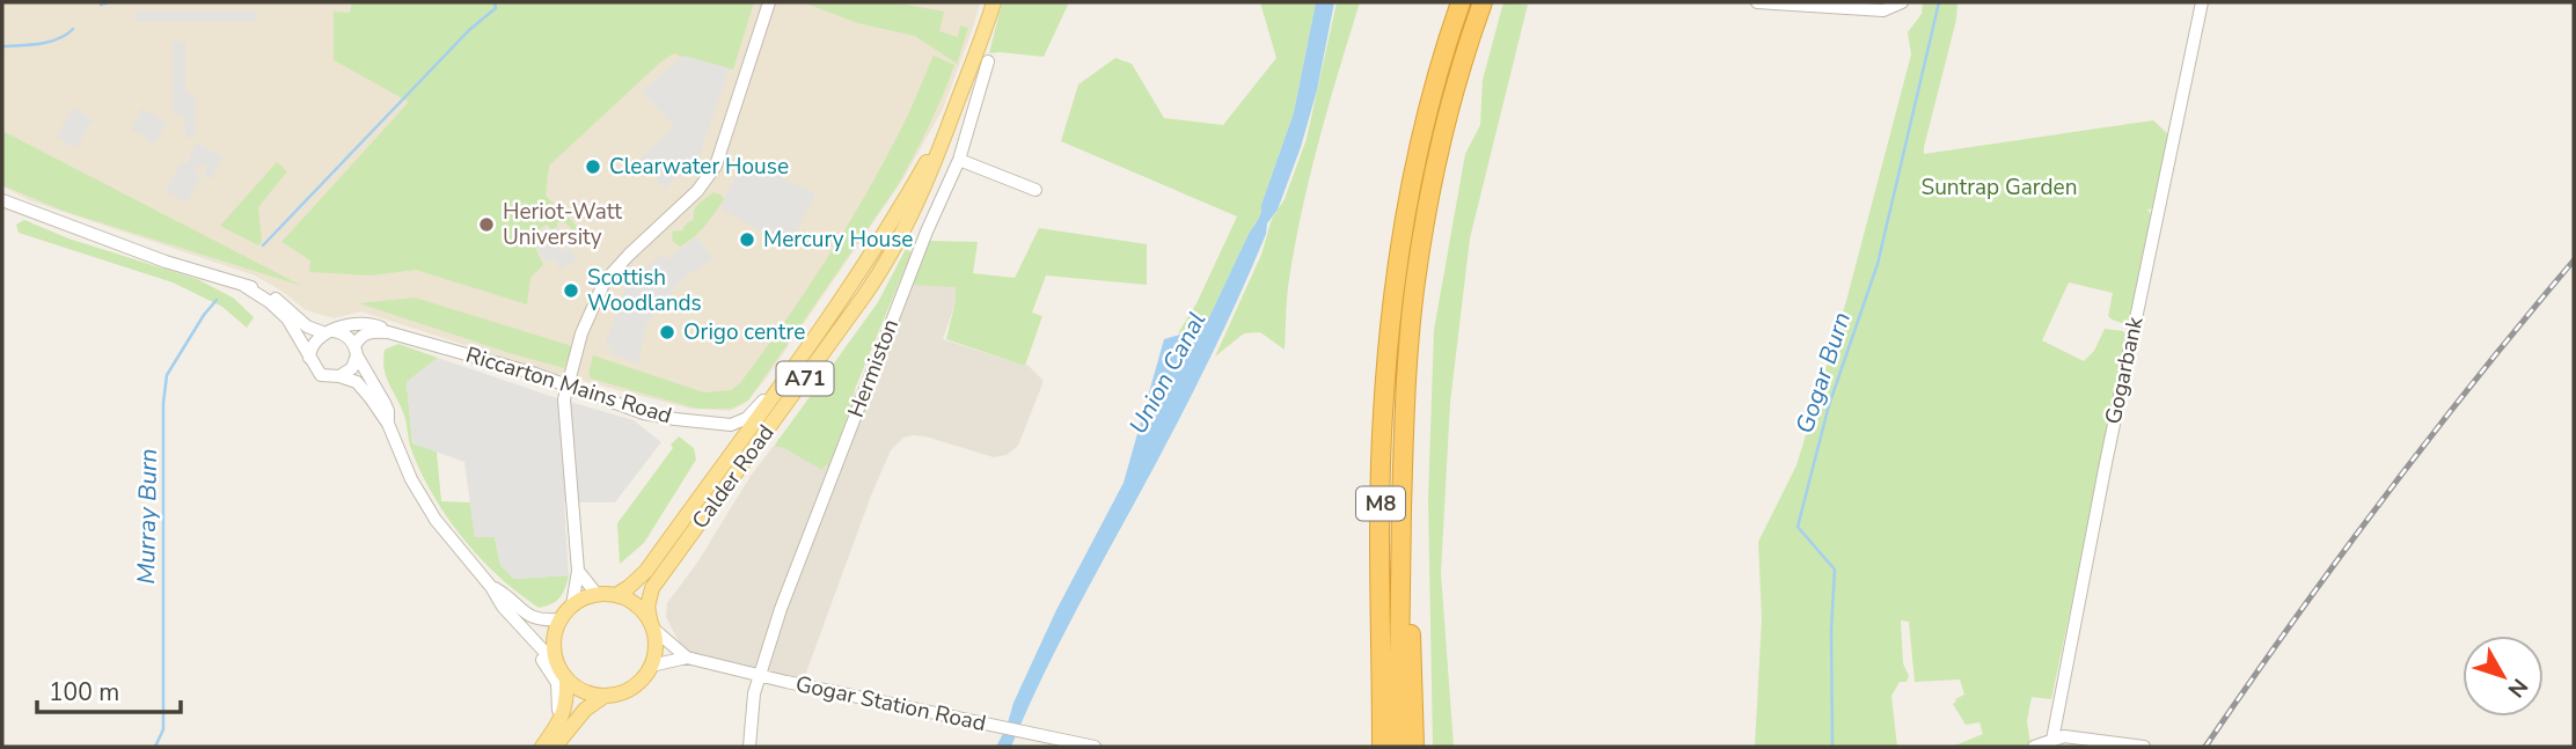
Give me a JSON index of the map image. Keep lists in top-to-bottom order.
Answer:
{
  "streets": {
    "highway": ["M8"],
    "main road": ["A71", "Calder Road"],
    "street": [
      "Hermiston",
      "Gogarbank",
      "Riccarton Mains Road",
      "Gogar Station Road"
    ]
  },
  "crossings": [
    ["Hermiston", "Gogar Station Road"],
    ["Riccarton Mains Road", "Calder Road"],
    ["Calder Road", "Gogar Station Road"]
  ],
  "water": ["Union Canal", "Gogar Burn", "Murray Burn"],
  "parks": ["Suntrap Garden"],
  "places": [
    "Clearwater House",
    "Heriot-Watt University",
    "Mercury House",
    "Scottish Woodlands",
    "Origo centre"
  ],
  "scale_bar": "100 m",
  "north": "bottom right"
}
